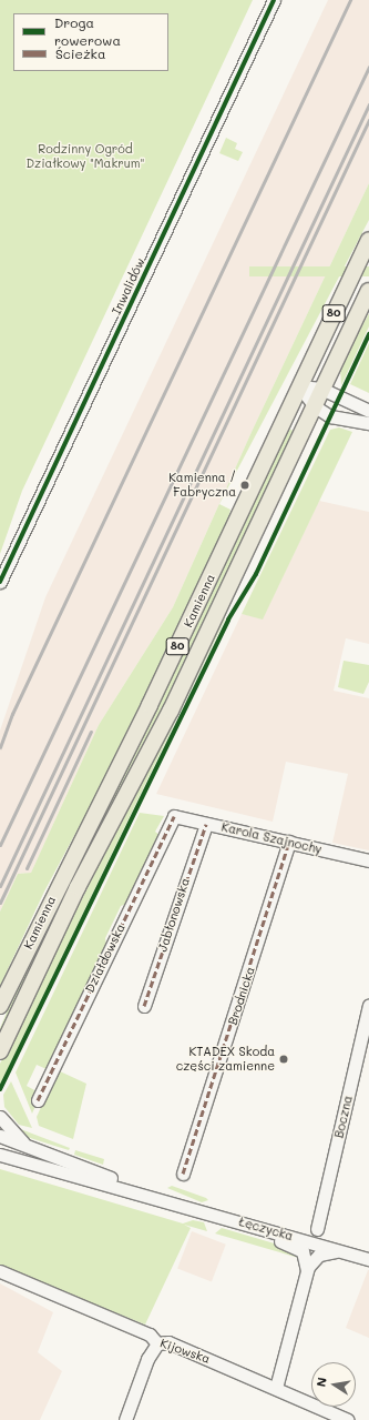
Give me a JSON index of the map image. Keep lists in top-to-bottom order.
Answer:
{
  "streets": {
    "main road": ["80", "Kamienna"],
    "street": [
      "Inwalidów",
      "Karola Szajnochy",
      "Jabłonowska",
      "Działdowska",
      "Brodnicka",
      "Boczna",
      "Łęczycka",
      "Kijowska"
    ]
  },
  "crossings": [
    ["Karola Szajnochy", "Jabłonowska"],
    ["Karola Szajnochy", "Działdowska"],
    ["Karola Szajnochy", "Brodnicka"]
  ],
  "parks": ["Rodzinny Ogród Działkowy \"Makrum\""],
  "places": ["Kamienna / Fabryczna", "KTADEX Skoda części zamienne"],
  "legend": ["Droga rowerowa", "Ścieżka"],
  "north": "left"
}
